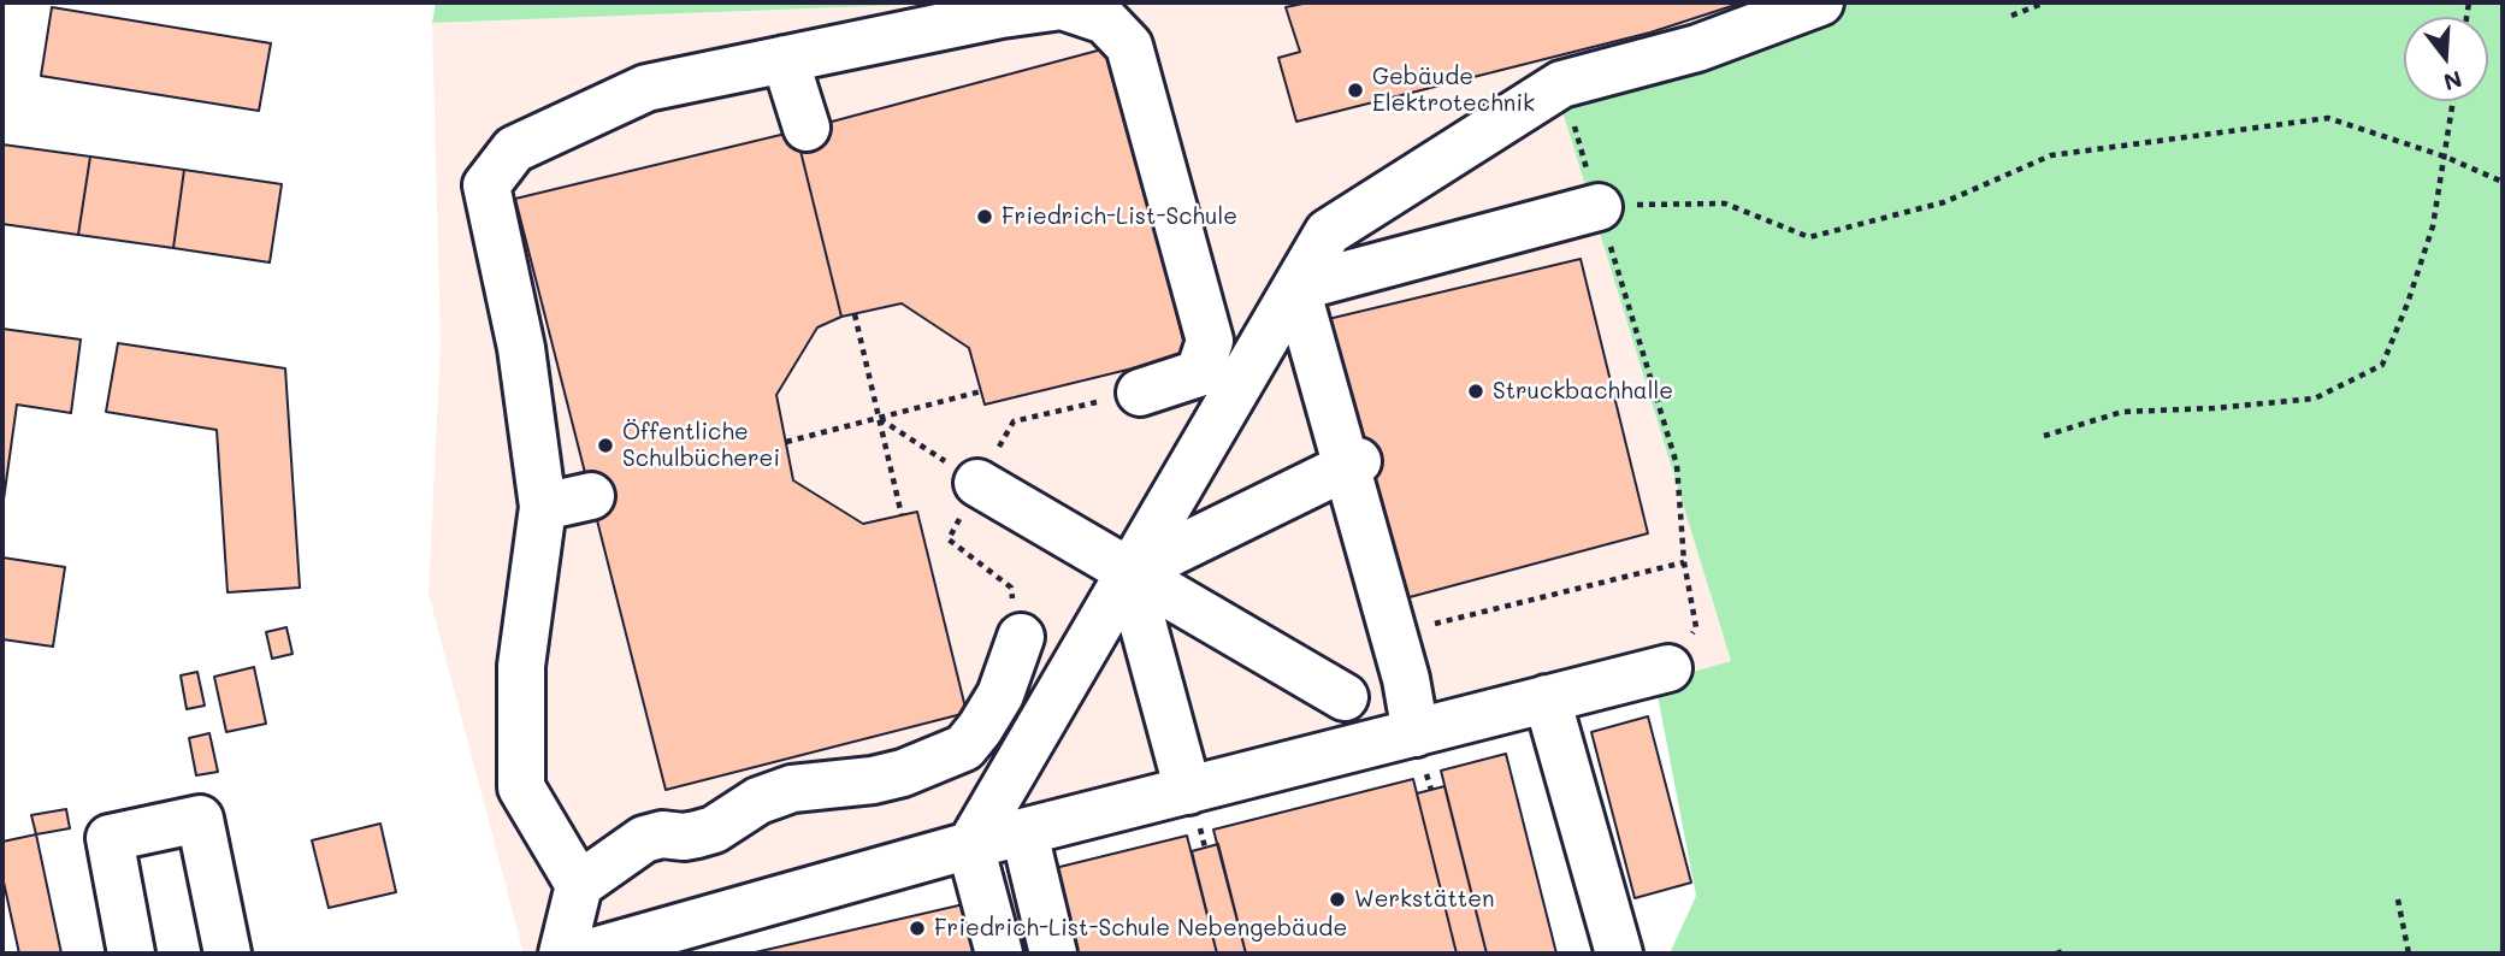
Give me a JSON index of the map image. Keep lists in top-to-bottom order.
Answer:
{
  "places": [
    "Gebäude Elektrotechnik",
    "Friedrich-List-Schule",
    "Struckbachhalle",
    "Öffentliche Schulbücherei",
    "Werkstätten",
    "Friedrich-List-Schule Nebengebäude"
  ],
  "north": "bottom"
}
